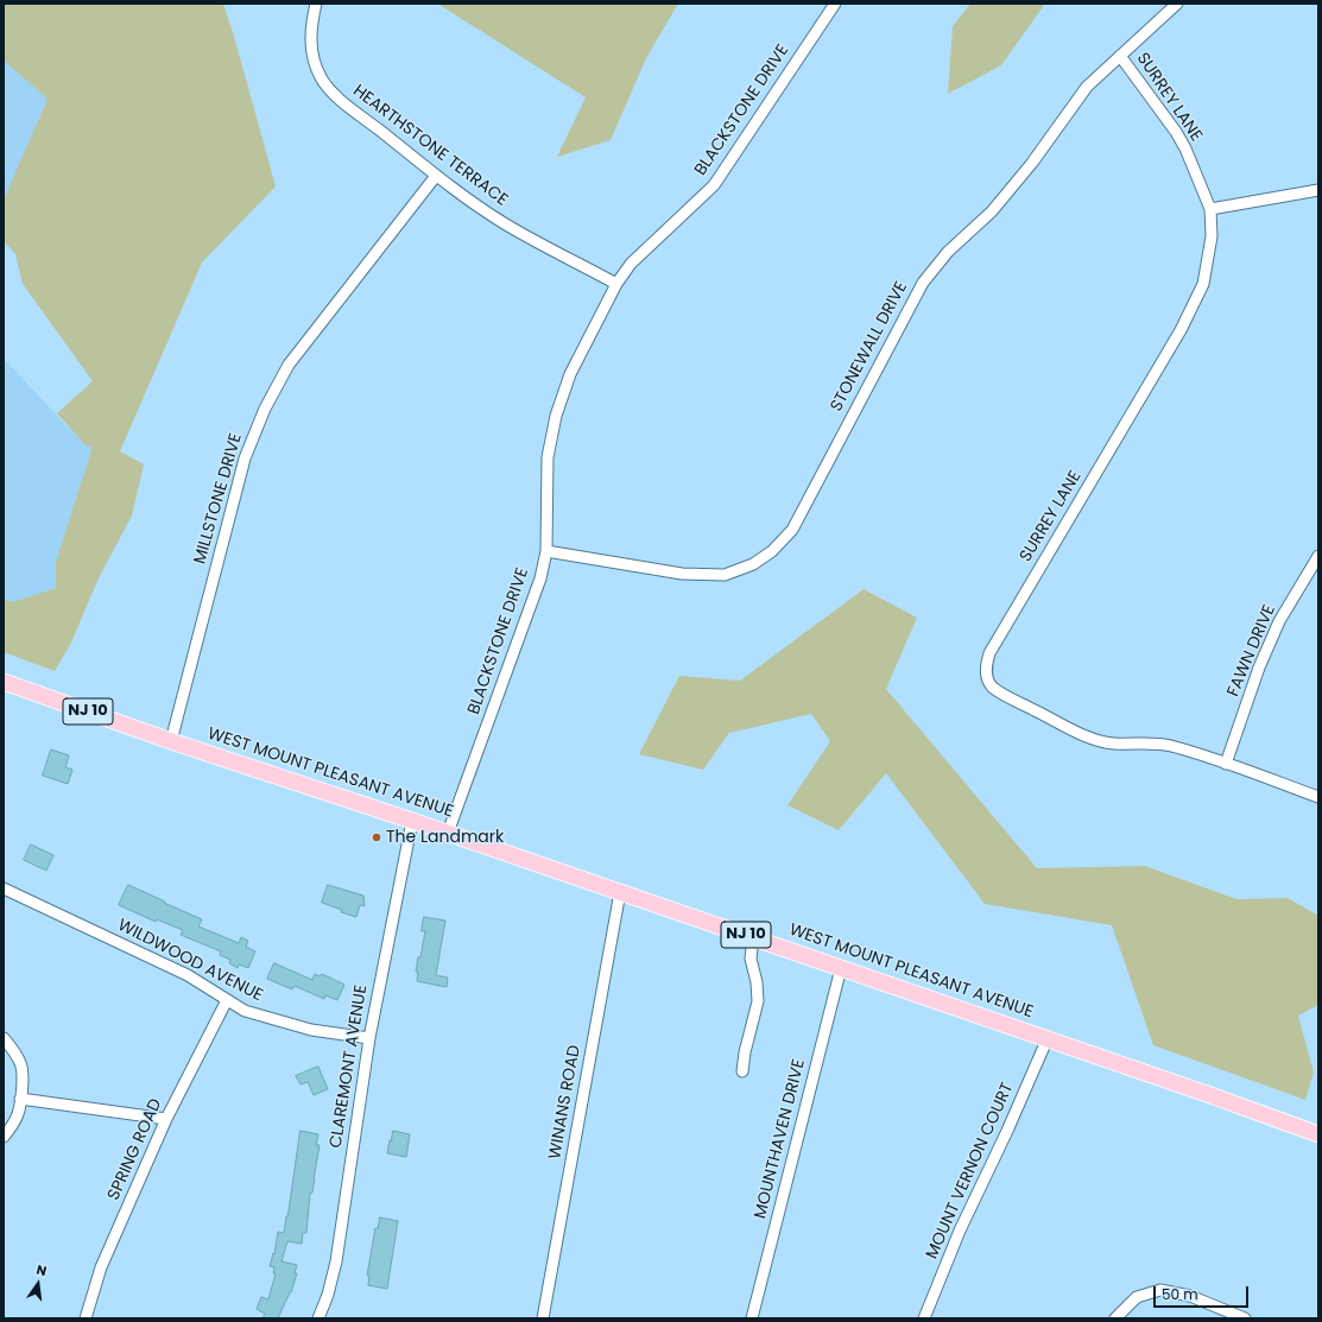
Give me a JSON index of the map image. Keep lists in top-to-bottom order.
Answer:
{
  "streets": {
    "main road": ["NJ 10", "WEST MOUNT PLEASANT AVENUE"],
    "street": [
      "SURREY LANE",
      "BLACKSTONE DRIVE",
      "HEARTHSTONE TERRACE",
      "STONEWALL DRIVE",
      "MILLSTONE DRIVE",
      "FAWN DRIVE",
      "WILDWOOD AVENUE",
      "CLAREMONT AVENUE",
      "WINANS ROAD",
      "MOUNTHAVEN DRIVE",
      "SPRING ROAD",
      "MOUNT VERNON COURT"
    ]
  },
  "crossings": [
    ["SURREY LANE", "STONEWALL DRIVE"],
    ["SURREY LANE", "FAWN DRIVE"],
    ["BLACKSTONE DRIVE", "HEARTHSTONE TERRACE"],
    ["BLACKSTONE DRIVE", "STONEWALL DRIVE"],
    ["BLACKSTONE DRIVE", "WEST MOUNT PLEASANT AVENUE"],
    ["HEARTHSTONE TERRACE", "MILLSTONE DRIVE"],
    ["MILLSTONE DRIVE", "WEST MOUNT PLEASANT AVENUE"],
    ["WEST MOUNT PLEASANT AVENUE", "CLAREMONT AVENUE"],
    ["WEST MOUNT PLEASANT AVENUE", "WINANS ROAD"],
    ["WEST MOUNT PLEASANT AVENUE", "MOUNTHAVEN DRIVE"],
    ["WEST MOUNT PLEASANT AVENUE", "MOUNT VERNON COURT"],
    ["WILDWOOD AVENUE", "CLAREMONT AVENUE"],
    ["WILDWOOD AVENUE", "SPRING ROAD"]
  ],
  "places": ["The Landmark"],
  "scale_bar": "50 m",
  "north": "top"
}
